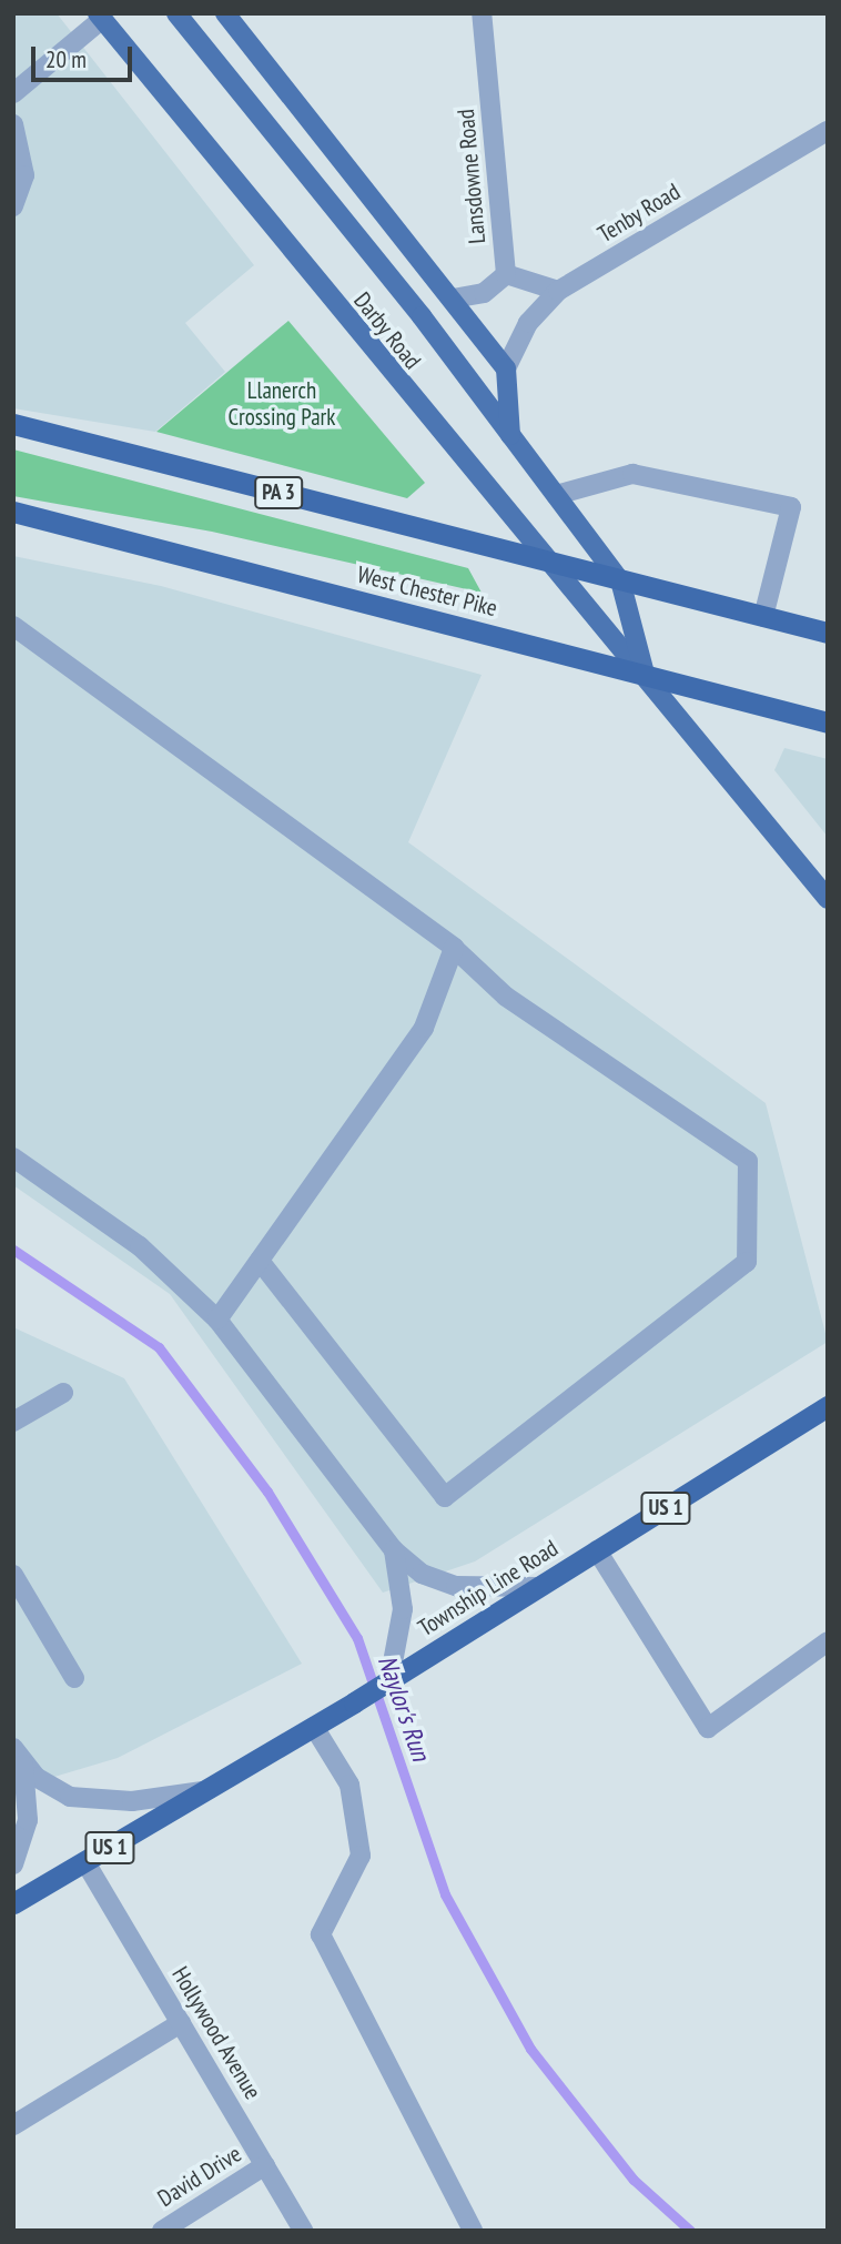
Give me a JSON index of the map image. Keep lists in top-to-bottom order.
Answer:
{
  "streets": {
    "highway": [
      "PA 3",
      "West Chester Pike",
      "US 1",
      "Township Line Road"
    ],
    "main road": ["Darby Road"],
    "street": [
      "Lansdowne Road",
      "Tenby Road",
      "Hollywood Avenue",
      "David Drive"
    ]
  },
  "crossings": [
    ["Darby Road", "PA 3"],
    ["Darby Road", "West Chester Pike"],
    ["Township Line Road", "Hollywood Avenue"],
    ["Hollywood Avenue", "David Drive"]
  ],
  "water": ["Naylor's Run"],
  "parks": ["Llanerch Crossing Park"],
  "scale_bar": "20 m"
}
